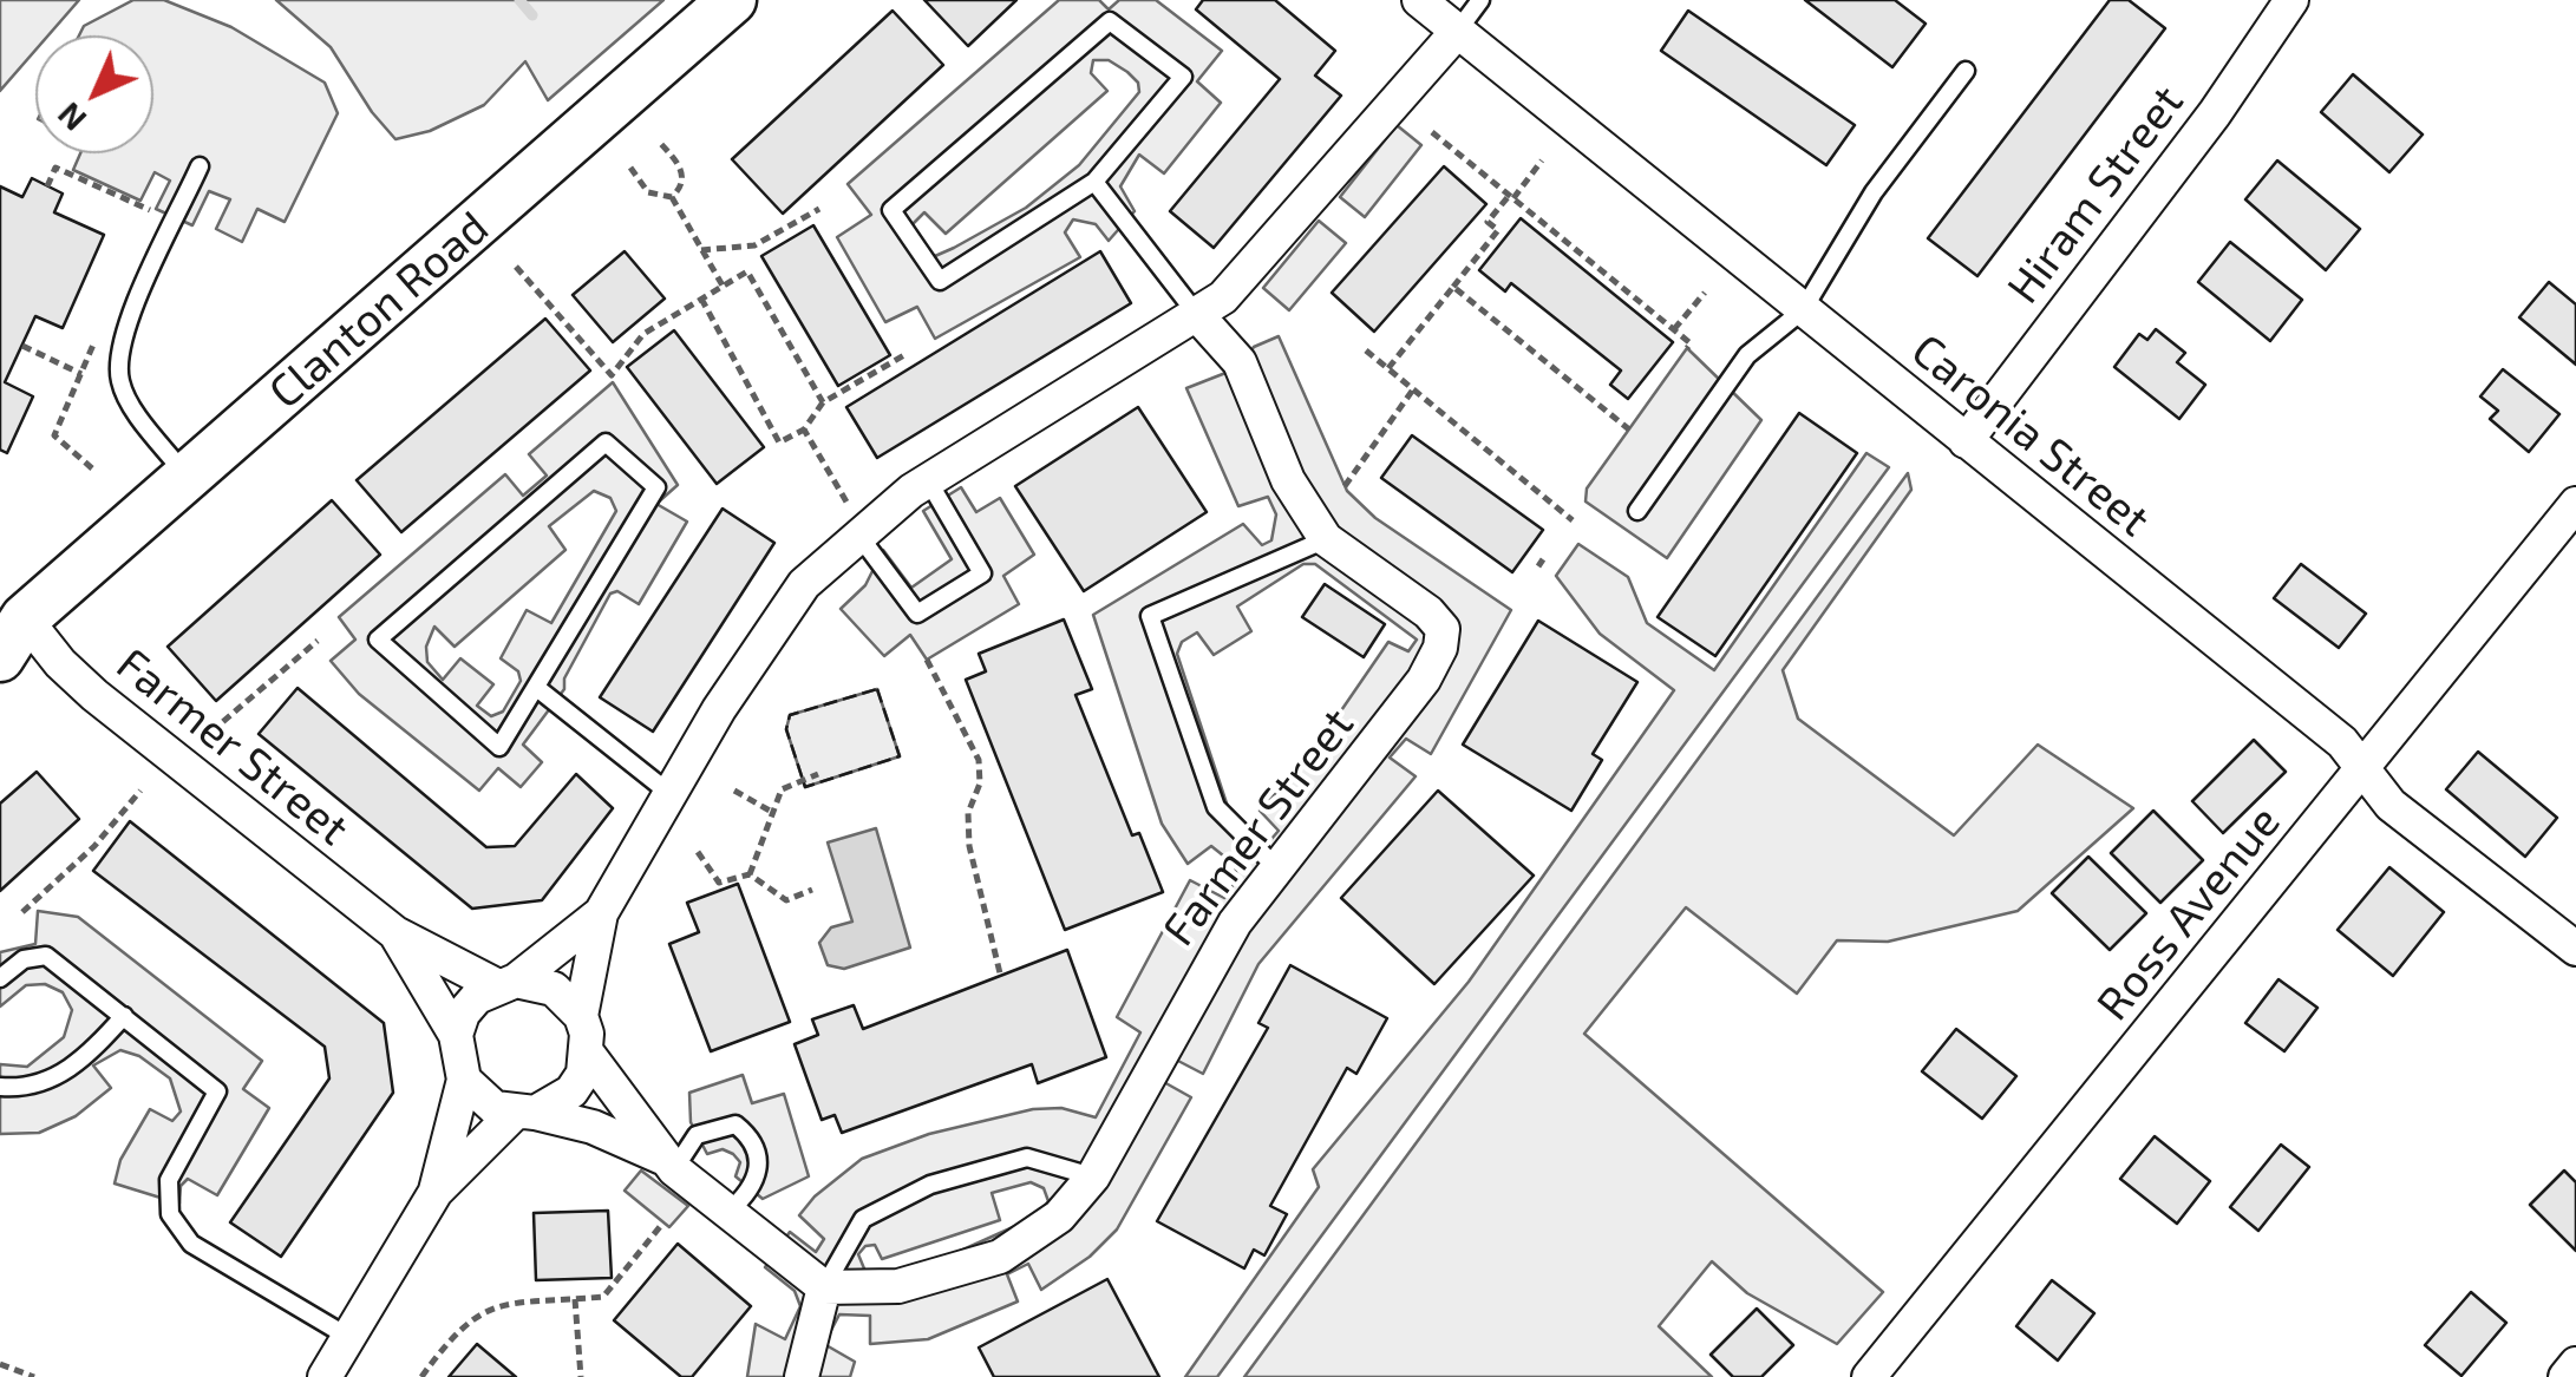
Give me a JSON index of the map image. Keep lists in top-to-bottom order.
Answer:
{
  "streets": {
    "main road": ["Clanton Road"],
    "street": [
      "Hiram Street",
      "Caronia Street",
      "Farmer Street",
      "Ross Avenue"
    ]
  },
  "crossings": [
    ["Hiram Street", "Caronia Street"],
    ["Clanton Road", "Farmer Street"],
    ["Caronia Street", "Ross Avenue"]
  ],
  "north": "bottom left"
}
